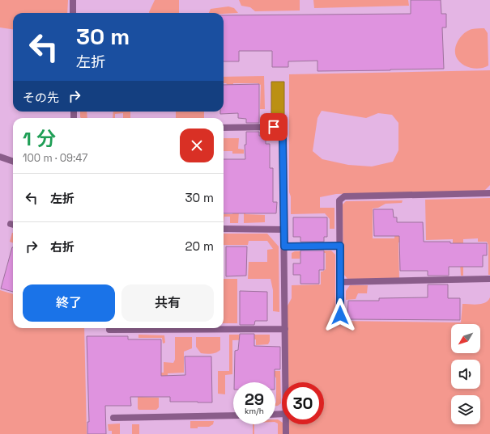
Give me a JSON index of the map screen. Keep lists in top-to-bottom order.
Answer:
{
  "north": "bottom left",
  "page": {
    "turn": ["30 m", "左折"],
    "then": "その先",
    "heading": ["1 分", "100 m · 09:47"],
    "list": [
      {
        "name": "左折",
        "value": "30 m"
      },
      {
        "name": "右折",
        "value": "20 m"
      }
    ],
    "buttons": ["終了", "共有"],
    "speed": "29 km/h",
    "limit": "30"
  }
}
